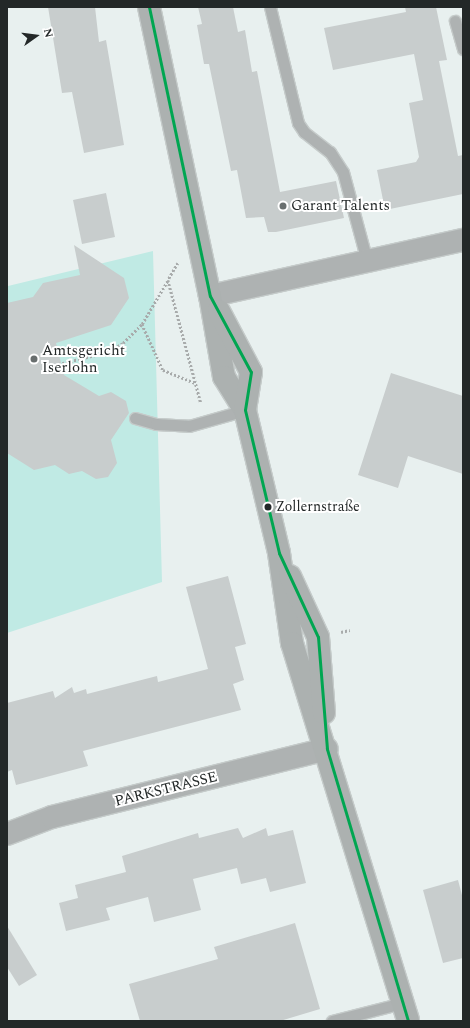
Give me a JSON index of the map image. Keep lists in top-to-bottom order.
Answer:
{
  "streets": {
    "street": ["PARKSTRASSE"]
  },
  "places": ["Garant Talents", "Amtsgericht Iserlohn", "Zollernstraße"],
  "north": "right"
}
